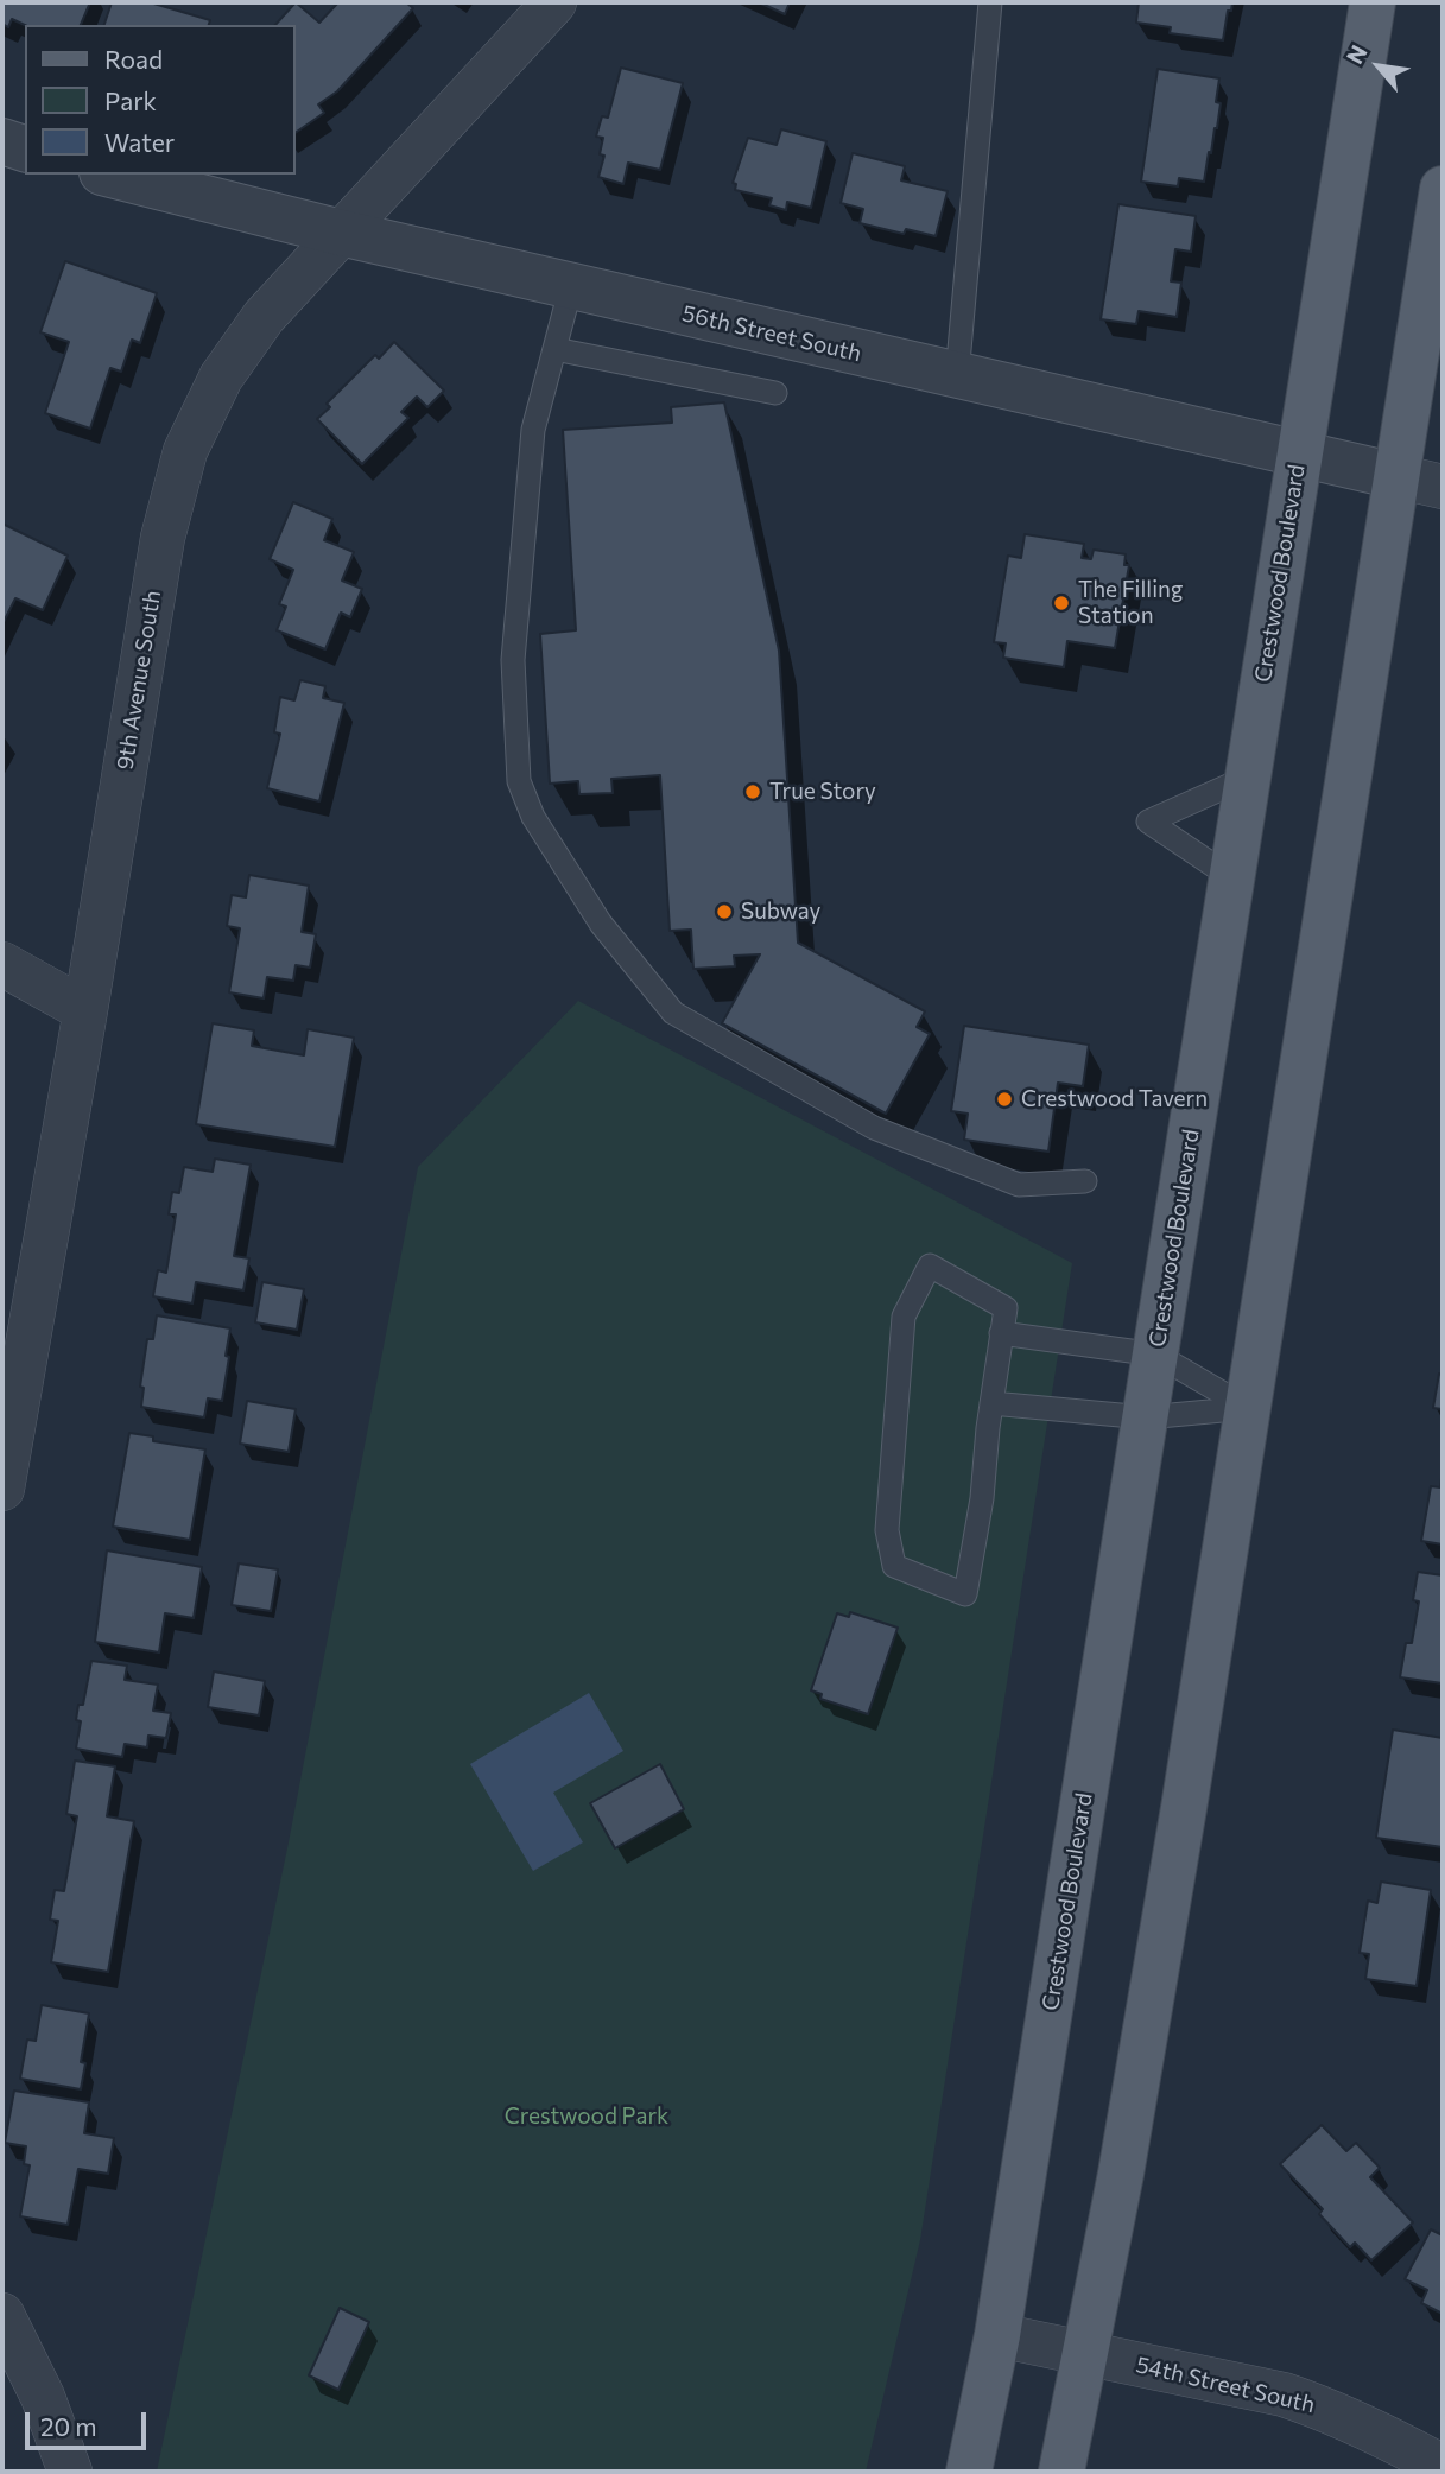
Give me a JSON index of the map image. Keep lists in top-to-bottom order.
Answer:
{
  "streets": {
    "main road": ["Crestwood Boulevard"],
    "street": ["56th Street South", "9th Avenue South", "54th Street South"]
  },
  "crossings": [
    ["56th Street South", "Crestwood Boulevard"],
    ["56th Street South", "9th Avenue South"],
    ["Crestwood Boulevard", "54th Street South"]
  ],
  "parks": ["Crestwood Park"],
  "places": [
    "The Filling Station",
    "True Story",
    "Subway",
    "Crestwood Tavern"
  ],
  "legend": ["Road", "Park", "Water"],
  "scale_bar": "20 m",
  "north": "top left"
}
